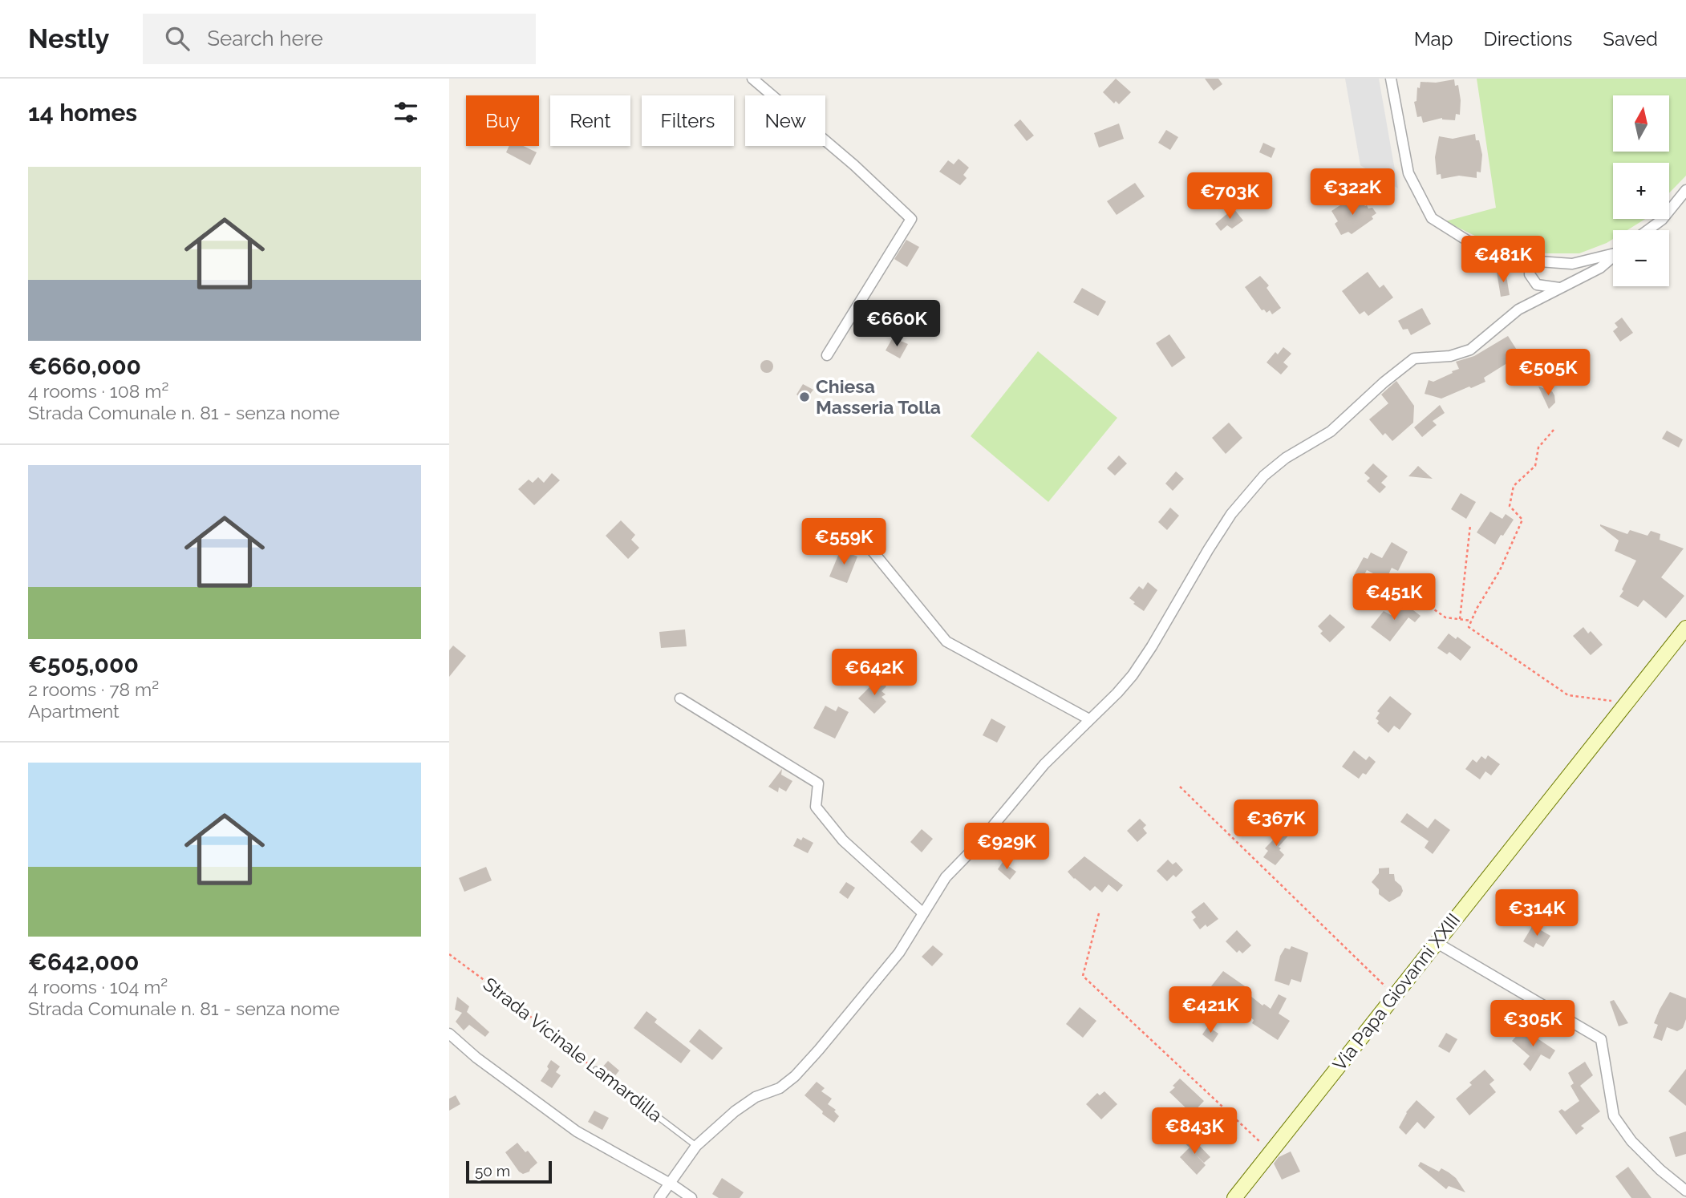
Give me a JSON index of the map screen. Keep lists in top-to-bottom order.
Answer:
{
  "streets": {
    "main road": ["Via Papa Giovanni XXIII"],
    "lane": ["Strada Vicinale Lamardilla"]
  },
  "places": ["Chiesa Masseria Tolla"],
  "scale_bar": "50 m",
  "north": "top",
  "page": {
    "header": "Nestly",
    "search": "Search here",
    "nav": ["Map", "Directions", "Saved"],
    "heading": "14 homes",
    "map_buttons": ["+", "−"],
    "chip": [
      "Buy",
      "Rent",
      "Filters",
      "New"
    ],
    "list": [
      {
        "name": "€660,000",
        "note": "4 rooms · 108 m² · Strada Comunale n. 81 - senza nome"
      },
      {
        "name": "€505,000",
        "note": "2 rooms · 78 m² · Apartment"
      },
      {
        "name": "€642,000",
        "note": "4 rooms · 104 m² · Strada Comunale n. 81 - senza nome"
      }
    ],
    "price": [
      "€322K",
      "€703K",
      "€481K",
      "€660K",
      "€505K",
      "€559K",
      "€451K",
      "€642K",
      "€367K",
      "€929K",
      "€314K",
      "€421K",
      "€305K",
      "€843K"
    ],
    "scale": "50 m"
  }
}
